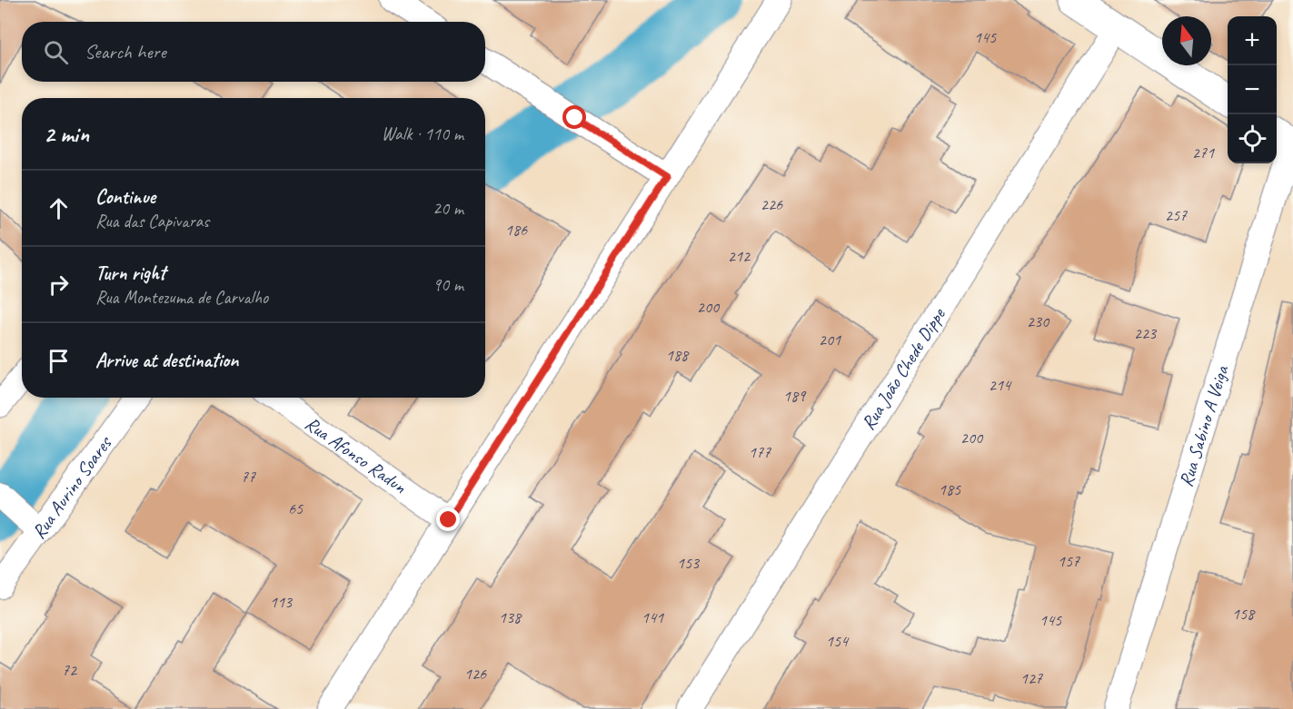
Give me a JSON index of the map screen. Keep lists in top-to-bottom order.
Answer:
{
  "streets": {
    "street": [
      "Rua João Chede Dippe",
      "Rua Sabino A Veiga",
      "Rua Afonso Radun",
      "Rua Aurino Soares"
    ]
  },
  "house_numbers": [
    "145",
    "271",
    "226",
    "257",
    "186",
    "212",
    "200",
    "230",
    "223",
    "201",
    "188",
    "214",
    "189",
    "200",
    "177",
    "77",
    "185",
    "65",
    "157",
    "153",
    "113",
    "158",
    "138",
    "141",
    "145",
    "154",
    "72",
    "126",
    "127"
  ],
  "north": "top",
  "page": {
    "map_buttons": ["+", "−"],
    "search": "Search here",
    "heading": ["2 min", "Walk · 110 m"],
    "list": [
      ["Continue", "Rua das Capivaras", "20 m"],
      ["Turn right", "Rua Montezuma de Carvalho", "90 m"],
      "Arrive at destination"
    ]
  }
}
